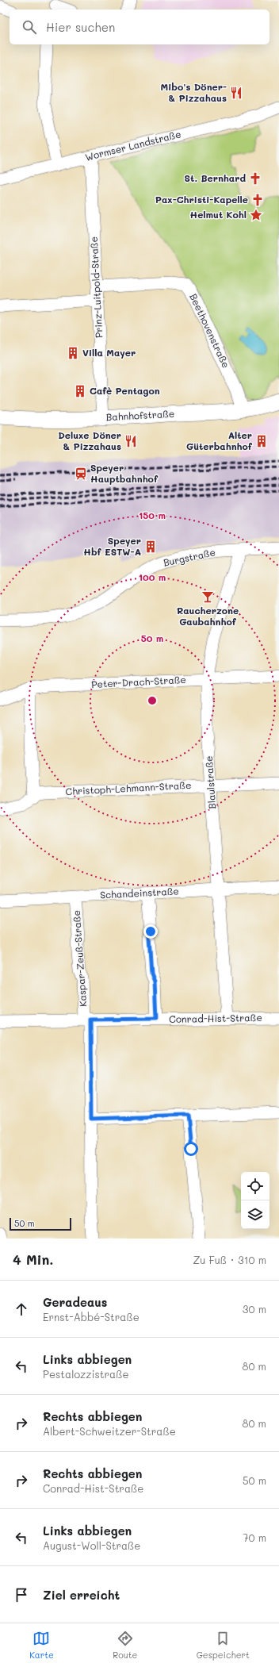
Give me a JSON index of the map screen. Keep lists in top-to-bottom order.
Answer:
{
  "streets": {
    "main road": ["Bahnhofstraße"],
    "street": [
      "Wormser Landstraße",
      "Prinz-Luitpold-Straße",
      "Beethovenstraße",
      "Burgstraße",
      "Peter-Drach-Straße",
      "Blaulstraße",
      "Christoph-Lehmann-Straße",
      "Schandeinstraße",
      "Kaspar-Zeuß-Straße",
      "Conrad-Hist-Straße"
    ]
  },
  "crossings": [
    ["Wormser Landstraße", "Prinz-Luitpold-Straße"],
    ["Prinz-Luitpold-Straße", "Beethovenstraße"],
    ["Prinz-Luitpold-Straße", "Bahnhofstraße"],
    ["Beethovenstraße", "Bahnhofstraße"],
    ["Burgstraße", "Blaulstraße"],
    ["Peter-Drach-Straße", "Blaulstraße"],
    ["Blaulstraße", "Christoph-Lehmann-Straße"],
    ["Blaulstraße", "Schandeinstraße"],
    ["Blaulstraße", "Conrad-Hist-Straße"],
    ["Schandeinstraße", "Kaspar-Zeuß-Straße"],
    ["Kaspar-Zeuß-Straße", "Conrad-Hist-Straße"]
  ],
  "places": {
    "restaurant": ["Mibo's Döner- & Pizzahaus", "Deluxe Döner & Pizzahaus"],
    "church": ["St. Bernhard", "Pax-Christi-Kapelle"],
    "place": ["Helmut Kohl"],
    "building": [
      "Villa Mayer",
      "Cafè Pentagon",
      "Alter Güterbahnhof",
      "Speyer Hbf ESTW-A"
    ],
    "station": ["Speyer Hauptbahnhof"],
    "bar": ["Raucherzone Gaubahnhof"]
  },
  "scale_bar": "50 m",
  "page": {
    "search": "Hier suchen",
    "scale": "50 m",
    "heading": ["4 Min.", "Zu Fuß · 310 m"],
    "list": [
      ["Geradeaus", "Ernst-Abbé-Straße", "30 m"],
      ["Links abbiegen", "Pestalozzistraße", "80 m"],
      ["Rechts abbiegen", "Albert-Schweitzer-Straße", "80 m"],
      ["Rechts abbiegen", "Conrad-Hist-Straße", "50 m"],
      ["Links abbiegen", "August-Woll-Straße", "70 m"],
      "Ziel erreicht"
    ],
    "nav": ["Karte", "Route", "Gespeichert"]
  },
  "rings": ["150 m", "100 m", "50 m"]
}
